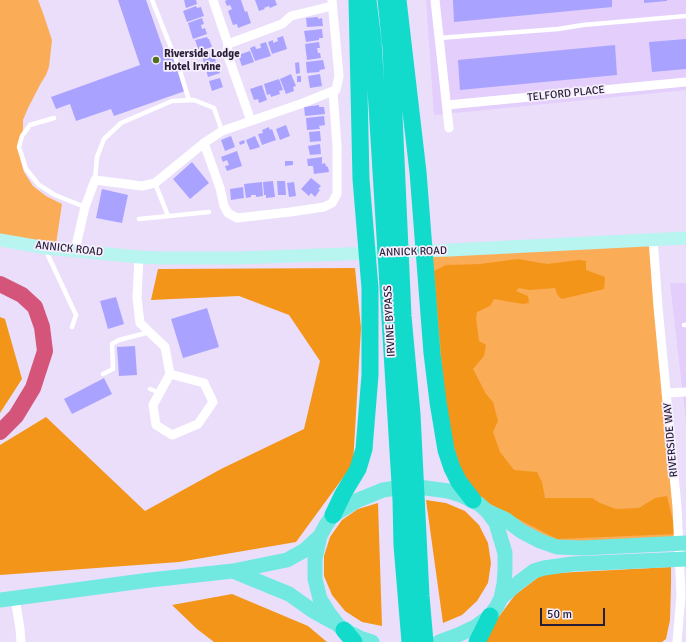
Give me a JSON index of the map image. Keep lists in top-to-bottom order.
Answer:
{
  "streets": {
    "highway": ["IRVINE BYPASS"],
    "main road": ["ANNICK ROAD"],
    "street": ["TELFORD PLACE", "RIVERSIDE WAY"]
  },
  "crossings": [
    ["ANNICK ROAD", "RIVERSIDE WAY"]
  ],
  "places": ["Riverside Lodge Hotel Irvine"],
  "scale_bar": "50 m"
}
